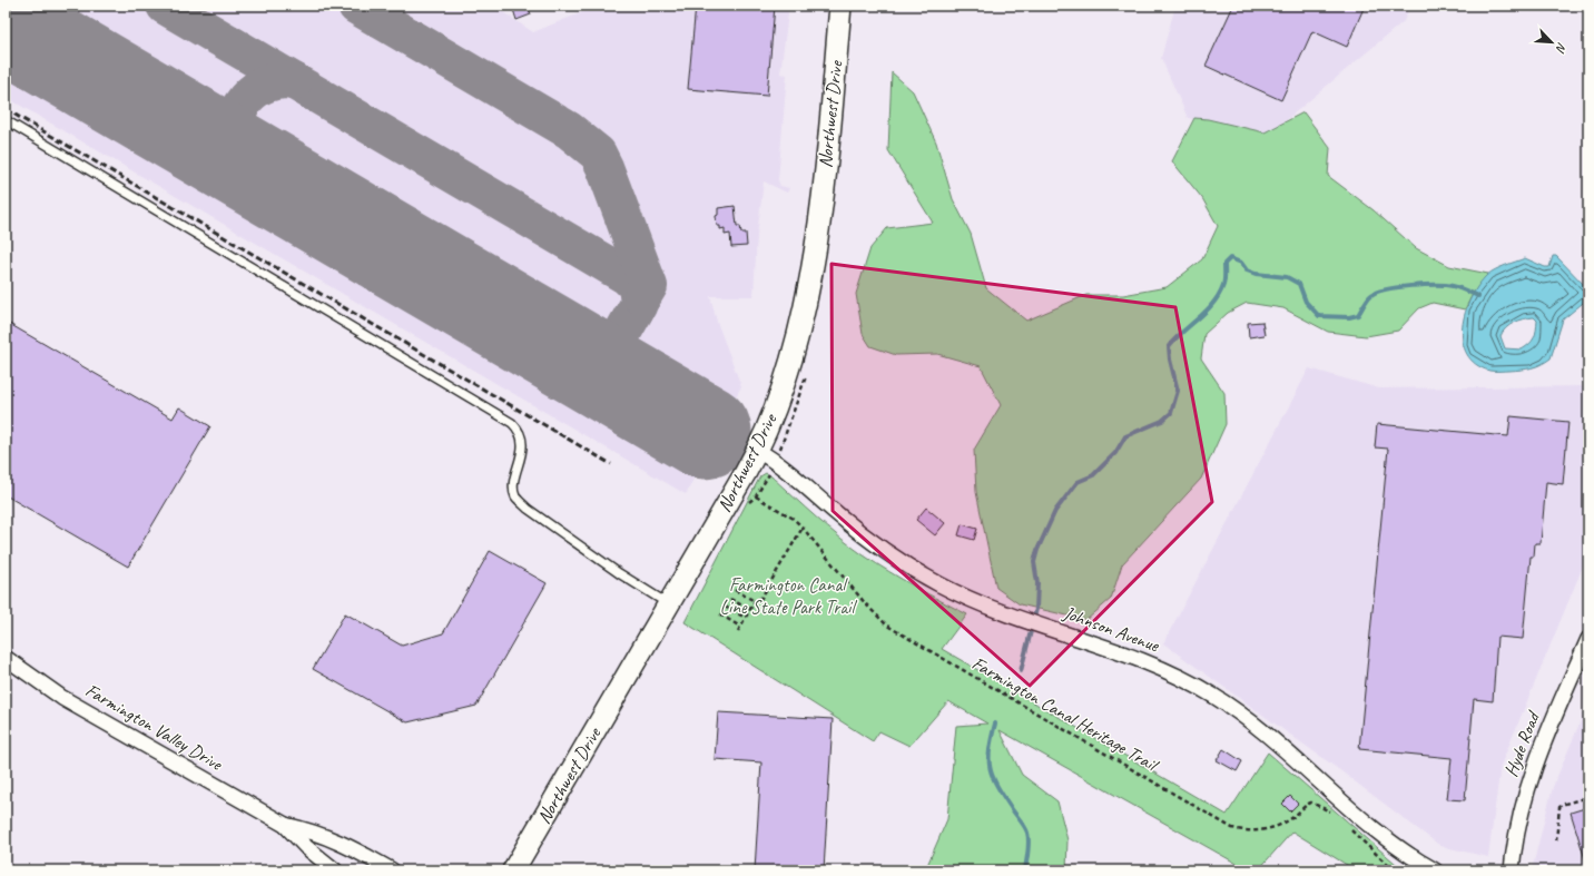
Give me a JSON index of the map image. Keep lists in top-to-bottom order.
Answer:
{
  "streets": {
    "main road": ["Northwest Drive"],
    "street": ["Johnson Avenue", "Farmington Valley Drive", "Hyde Road"],
    "path": ["Farmington Canal Heritage Trail"]
  },
  "crossings": [
    ["Northwest Drive", "Johnson Avenue"]
  ],
  "parks": ["Farmington Canal Line State Park Trail"],
  "north": "bottom right"
}
